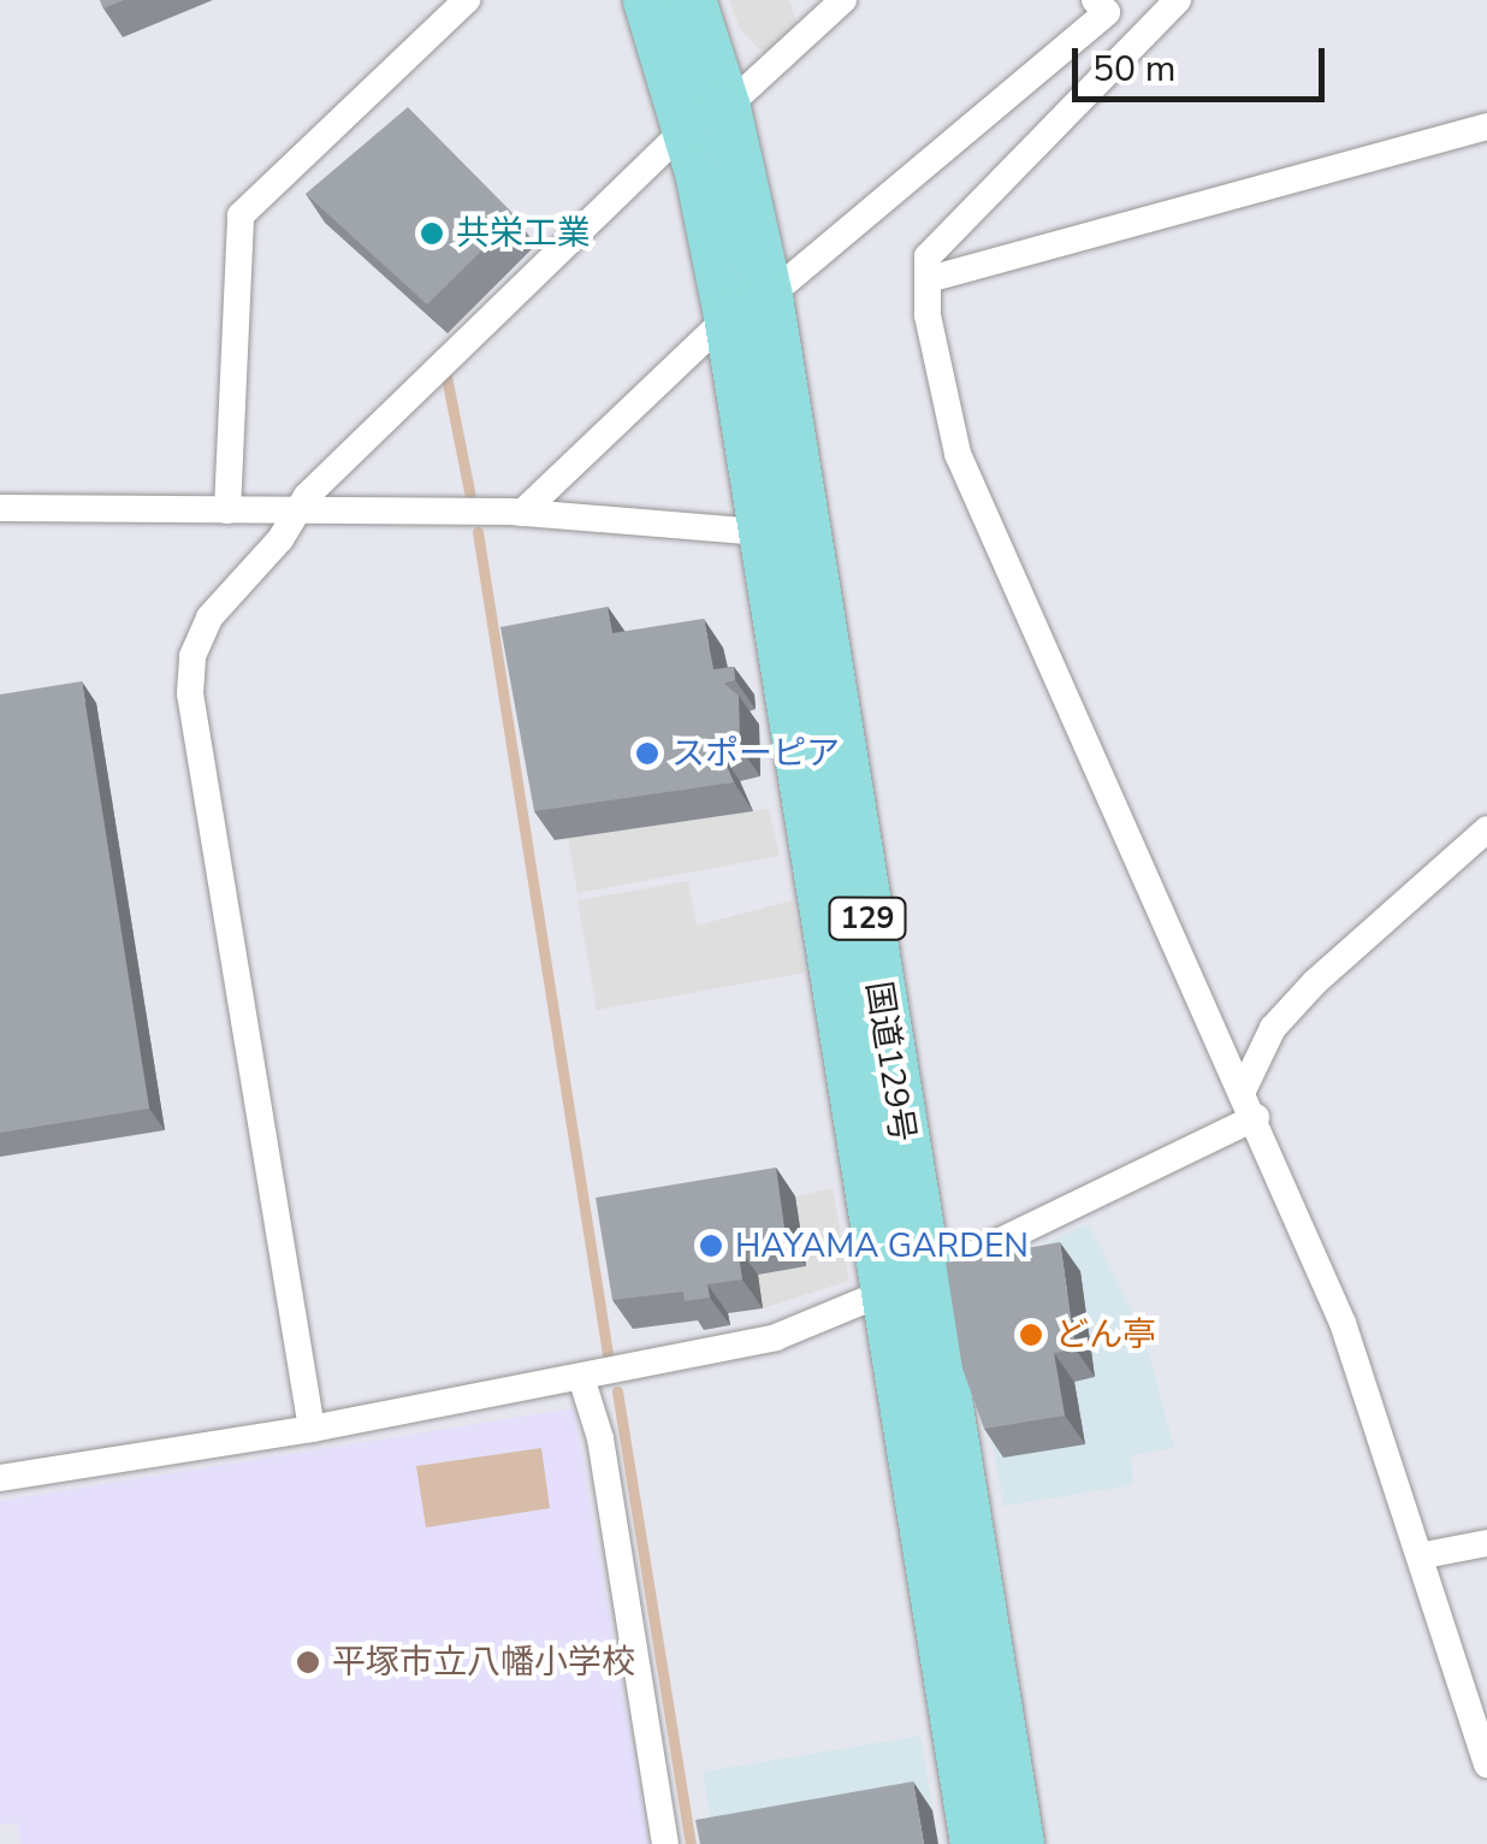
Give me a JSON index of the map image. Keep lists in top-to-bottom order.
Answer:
{
  "streets": {
    "highway": ["129", "国道129号"]
  },
  "places": [
    "共栄工業",
    "スポーピア",
    "HAYAMA GARDEN",
    "どん亭",
    "平塚市立八幡小学校"
  ],
  "scale_bar": "50 m"
}
